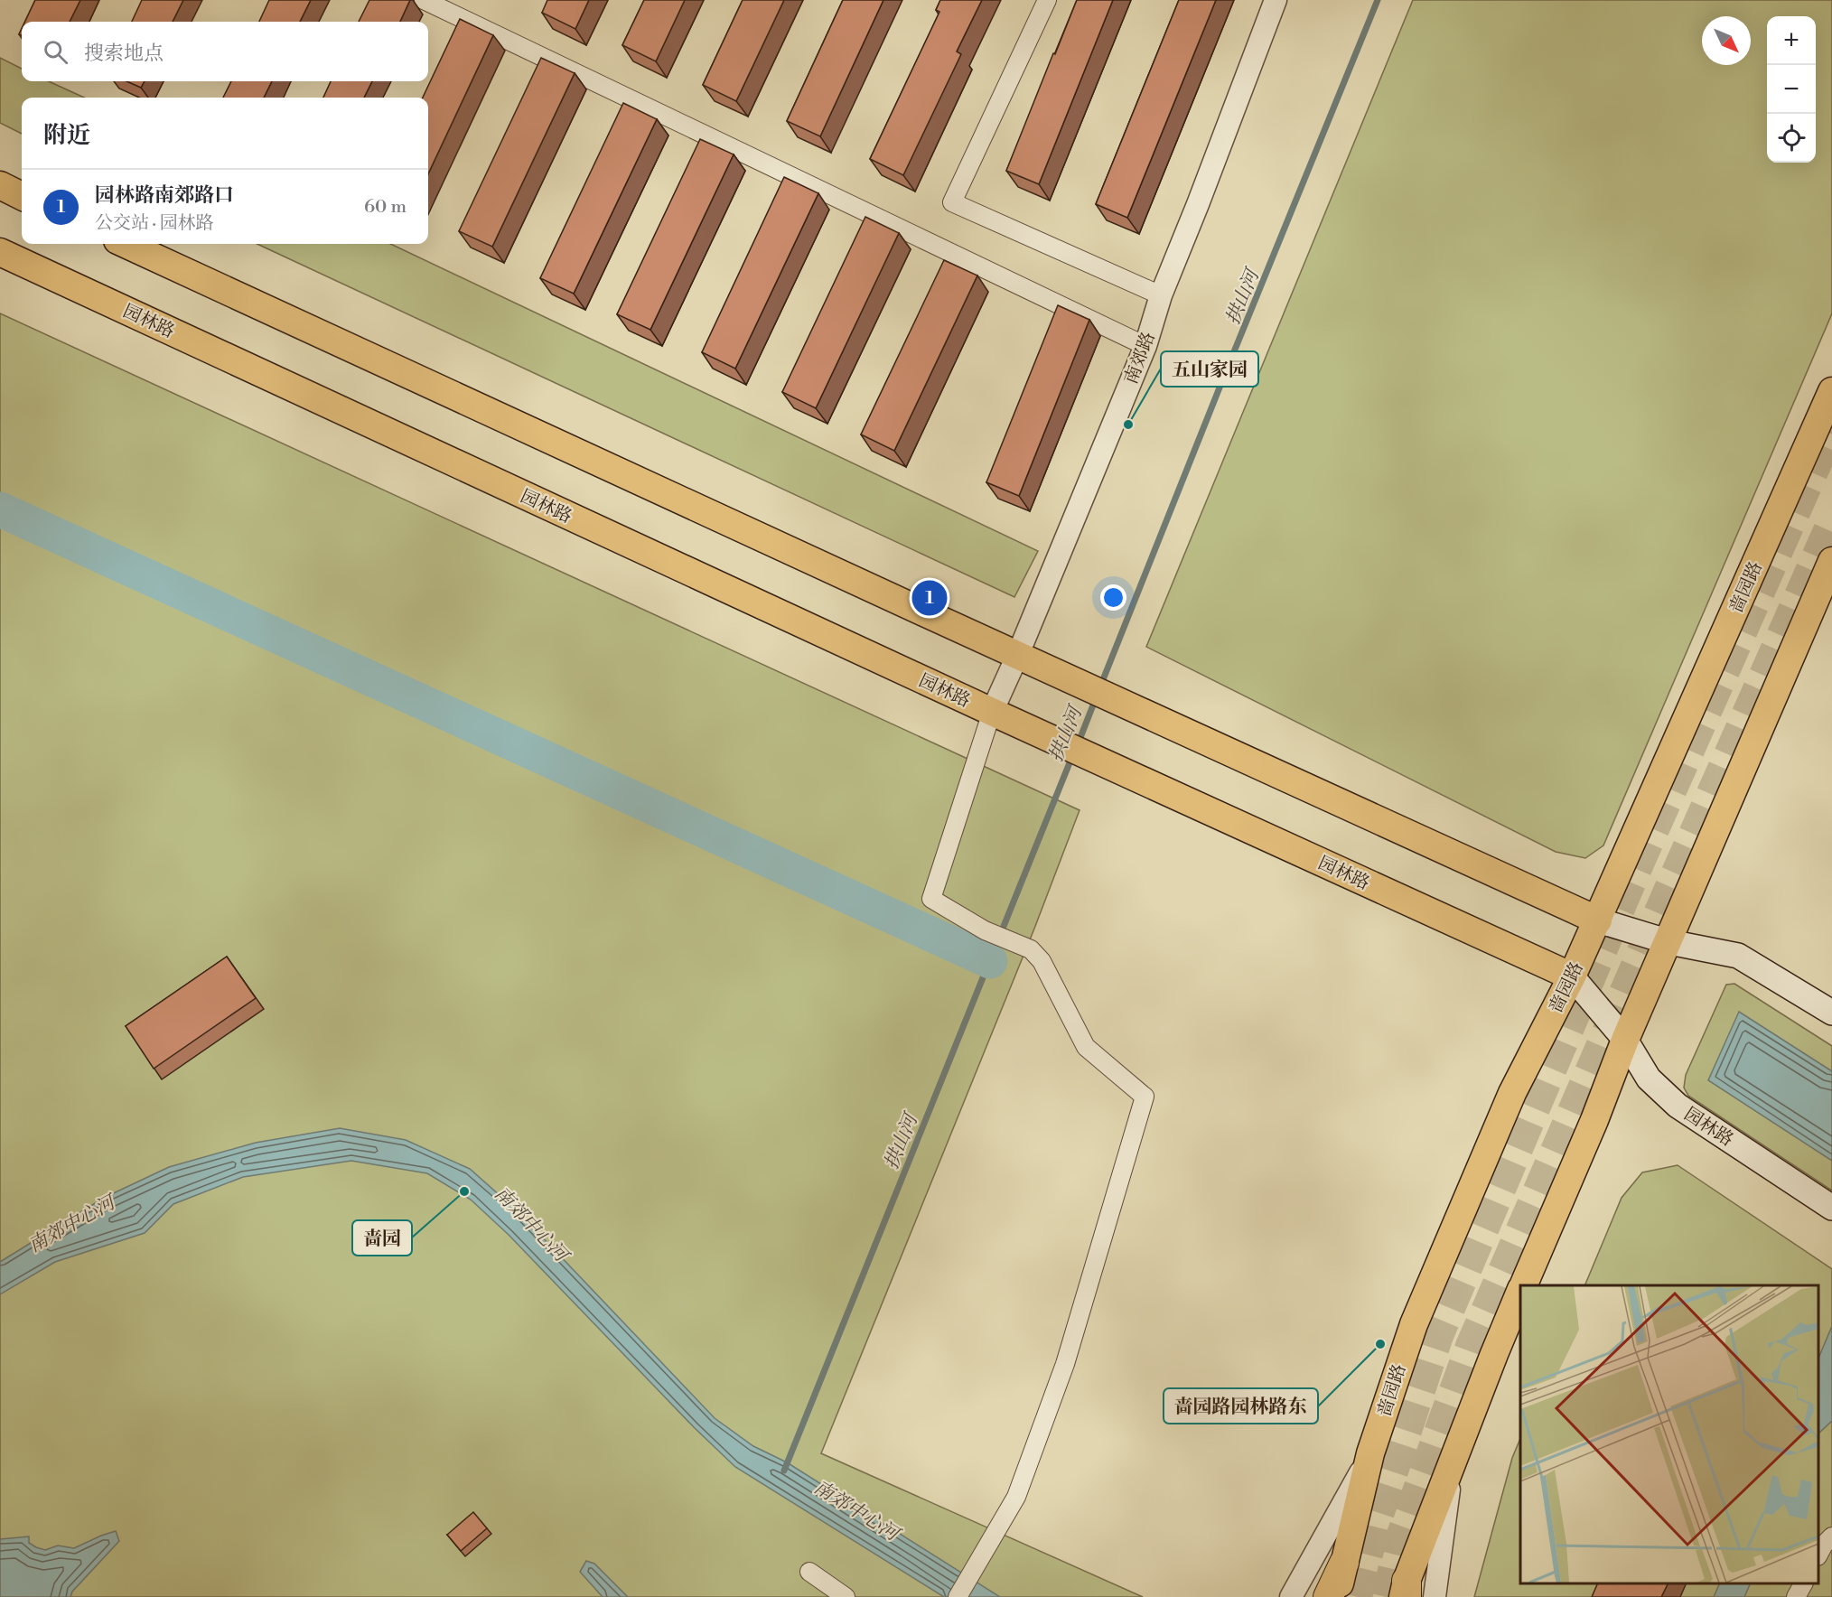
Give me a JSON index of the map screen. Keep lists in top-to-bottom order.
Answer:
{
  "streets": {
    "main road": ["园林路", "啬园路"],
    "street": ["南郊路"]
  },
  "crossings": [
    ["园林路", "南郊路"],
    ["园林路", "啬园路"]
  ],
  "water": ["拱山河", "南郊中心河"],
  "places": ["五山家园", "啬园", "啬园路园林路东"],
  "north": "bottom right",
  "page": {
    "map_buttons": ["+", "−"],
    "search": "搜索地点",
    "heading": "附近",
    "list": [
      {
        "mark": "1",
        "name": "园林路南郊路口",
        "note": "公交站 · 园林路",
        "value": "60 m"
      }
    ],
    "pins": "1"
  }
}
